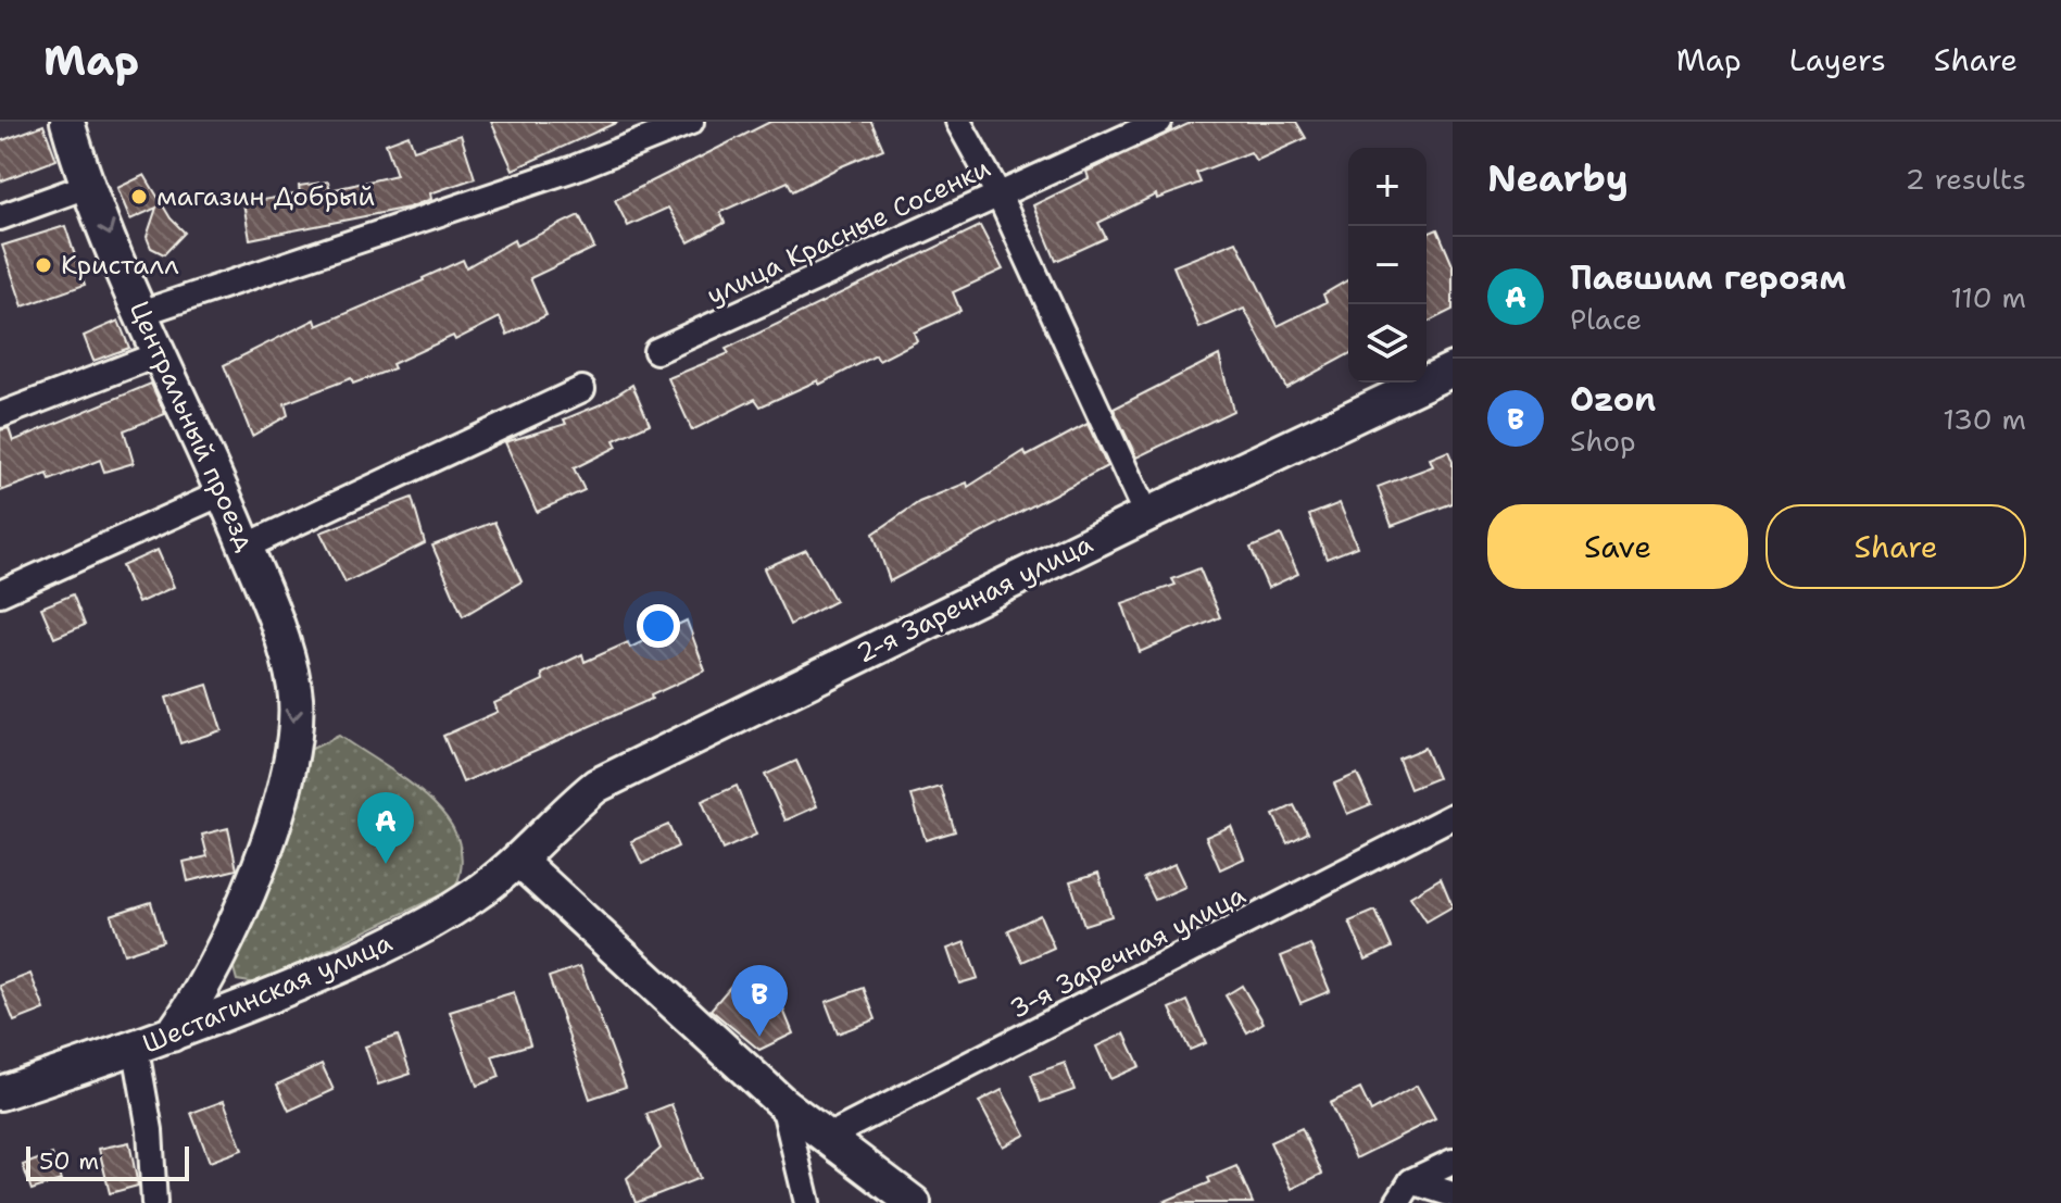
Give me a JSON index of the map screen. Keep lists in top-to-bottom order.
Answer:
{
  "streets": {
    "main road": ["Центральный проезд", "2-я Заречная улица", "Шестагинская улица"],
    "street": ["улица Красные Сосенки", "3-я Заречная улица"]
  },
  "crossings": [
    ["Центральный проезд", "Шестагинская улица"],
    ["2-я Заречная улица", "Шестагинская улица"]
  ],
  "one_way": ["Центральный проезд"],
  "places": ["магазин Добрый", "Кристалл"],
  "scale_bar": "50 m",
  "page": {
    "header": "Map",
    "nav": ["Map", "Layers", "Share"],
    "heading": ["Nearby", "2 results"],
    "map_buttons": ["+", "−"],
    "list": [
      {
        "mark": "A",
        "name": "Павшим героям",
        "note": "Place",
        "value": "110 m"
      },
      {
        "mark": "B",
        "name": "Ozon",
        "note": "Shop",
        "value": "130 m"
      }
    ],
    "buttons": ["Save", "Share"],
    "pins": ["A", "B"],
    "scale": "50 m"
  }
}
